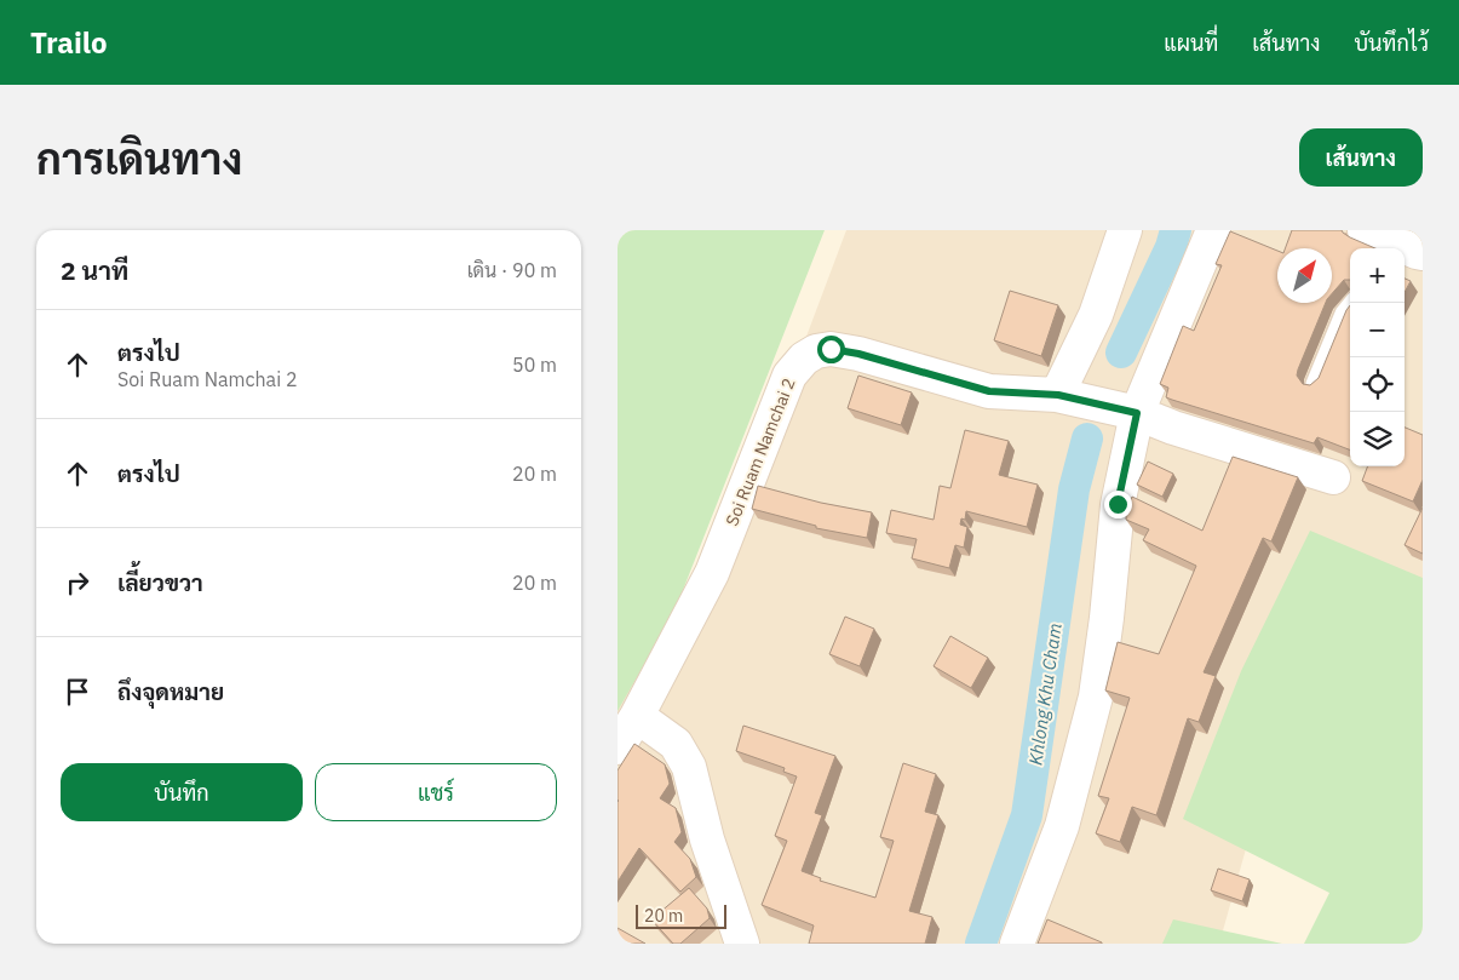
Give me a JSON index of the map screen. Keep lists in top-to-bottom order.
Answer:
{
  "streets": {
    "street": ["Soi Ruam Namchai 2"]
  },
  "water": ["Khlong Khu Cham"],
  "scale_bar": "20 m",
  "north": "top right",
  "page": {
    "header": "Trailo",
    "nav": ["แผนที่", "เส้นทาง", "บันทึกไว้"],
    "buttons": [
      "เส้นทาง",
      ["บันทึก", "แชร์"]
    ],
    "title": "การเดินทาง",
    "heading": ["2 นาที", "เดิน · 90 m"],
    "map_buttons": ["+", "−"],
    "list": [
      ["ตรงไป", "Soi Ruam Namchai 2", "50 m"],
      ["ตรงไป", "20 m"],
      ["เลี้ยวขวา", "20 m"],
      "ถึงจุดหมาย"
    ],
    "scale": "20 m"
  }
}
